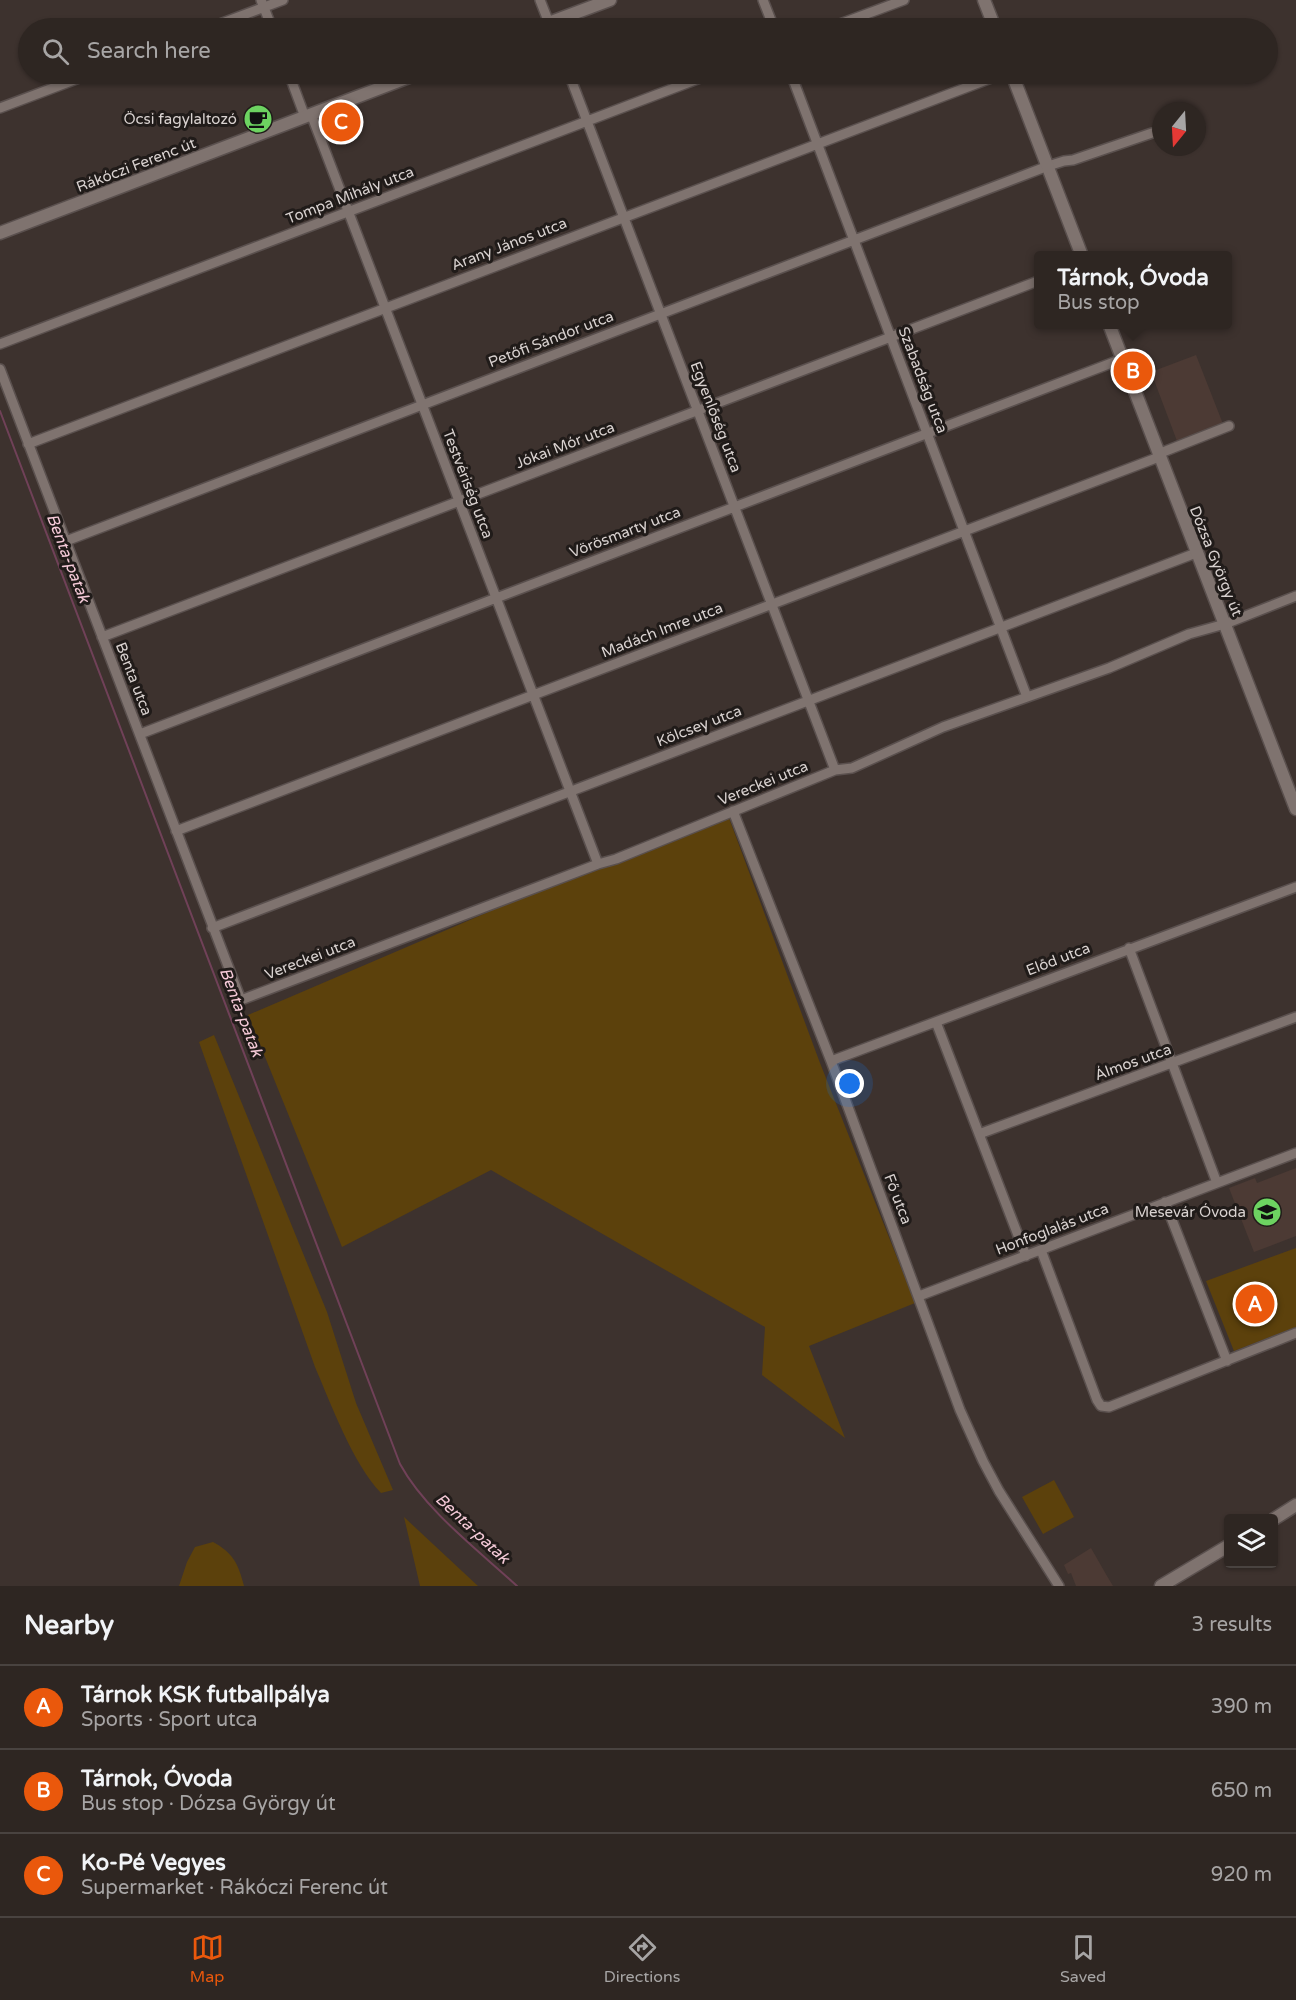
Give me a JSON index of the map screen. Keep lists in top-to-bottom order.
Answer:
{
  "streets": {
    "street": [
      "Rákóczi Ferenc út",
      "Tompa Mihály utca",
      "Arany János utca",
      "Petőfi Sándor utca",
      "Szabadság utca",
      "Egyenlőség utca",
      "Jókai Mór utca",
      "Testvériség utca",
      "Vörösmarty utca",
      "Dózsa György út",
      "Madách Imre utca",
      "Benta utca",
      "Kölcsey utca",
      "Vereckei utca",
      "Előd utca",
      "Álmos utca",
      "Fő utca",
      "Honfoglalás utca"
    ]
  },
  "crossings": [
    ["Rákóczi Ferenc út", "Testvériség utca"],
    ["Tompa Mihály utca", "Egyenlőség utca"],
    ["Tompa Mihály utca", "Testvériség utca"],
    ["Arany János utca", "Szabadság utca"],
    ["Arany János utca", "Egyenlőség utca"],
    ["Arany János utca", "Testvériség utca"],
    ["Arany János utca", "Benta utca"],
    ["Petőfi Sándor utca", "Szabadság utca"],
    ["Petőfi Sándor utca", "Egyenlőség utca"],
    ["Petőfi Sándor utca", "Testvériség utca"],
    ["Petőfi Sándor utca", "Benta utca"],
    ["Szabadság utca", "Jókai Mór utca"],
    ["Szabadság utca", "Vörösmarty utca"],
    ["Szabadság utca", "Madách Imre utca"],
    ["Szabadság utca", "Kölcsey utca"],
    ["Szabadság utca", "Vereckei utca"],
    ["Egyenlőség utca", "Jókai Mór utca"],
    ["Egyenlőség utca", "Vörösmarty utca"],
    ["Egyenlőség utca", "Madách Imre utca"],
    ["Egyenlőség utca", "Kölcsey utca"],
    ["Egyenlőség utca", "Vereckei utca"],
    ["Jókai Mór utca", "Testvériség utca"],
    ["Jókai Mór utca", "Benta utca"],
    ["Testvériség utca", "Vörösmarty utca"],
    ["Testvériség utca", "Madách Imre utca"],
    ["Testvériség utca", "Kölcsey utca"],
    ["Testvériség utca", "Vereckei utca"],
    ["Vörösmarty utca", "Dózsa György út"],
    ["Vörösmarty utca", "Benta utca"],
    ["Dózsa György út", "Madách Imre utca"],
    ["Dózsa György út", "Kölcsey utca"],
    ["Dózsa György út", "Vereckei utca"],
    ["Madách Imre utca", "Benta utca"],
    ["Benta utca", "Kölcsey utca"],
    ["Benta utca", "Vereckei utca"],
    ["Vereckei utca", "Fő utca"],
    ["Előd utca", "Fő utca"],
    ["Fő utca", "Honfoglalás utca"]
  ],
  "water": ["Benta-patak"],
  "places": {
    "cafe": ["Öcsi fagylaltozó"],
    "school or university": ["Mesevár Óvoda"]
  },
  "north": "bottom",
  "page": {
    "search": "Search here",
    "pins": ["C", "B", "A"],
    "popup": ["Tárnok, Óvoda", "Bus stop"],
    "heading": ["Nearby", "3 results"],
    "list": [
      {
        "mark": "A",
        "name": "Tárnok KSK futballpálya",
        "note": "Sports · Sport utca",
        "value": "390 m"
      },
      {
        "mark": "B",
        "name": "Tárnok, Óvoda",
        "note": "Bus stop · Dózsa György út",
        "value": "650 m"
      },
      {
        "mark": "C",
        "name": "Ko-Pé Vegyes",
        "note": "Supermarket · Rákóczi Ferenc út",
        "value": "920 m"
      }
    ],
    "nav": ["Map", "Directions", "Saved"]
  }
}
